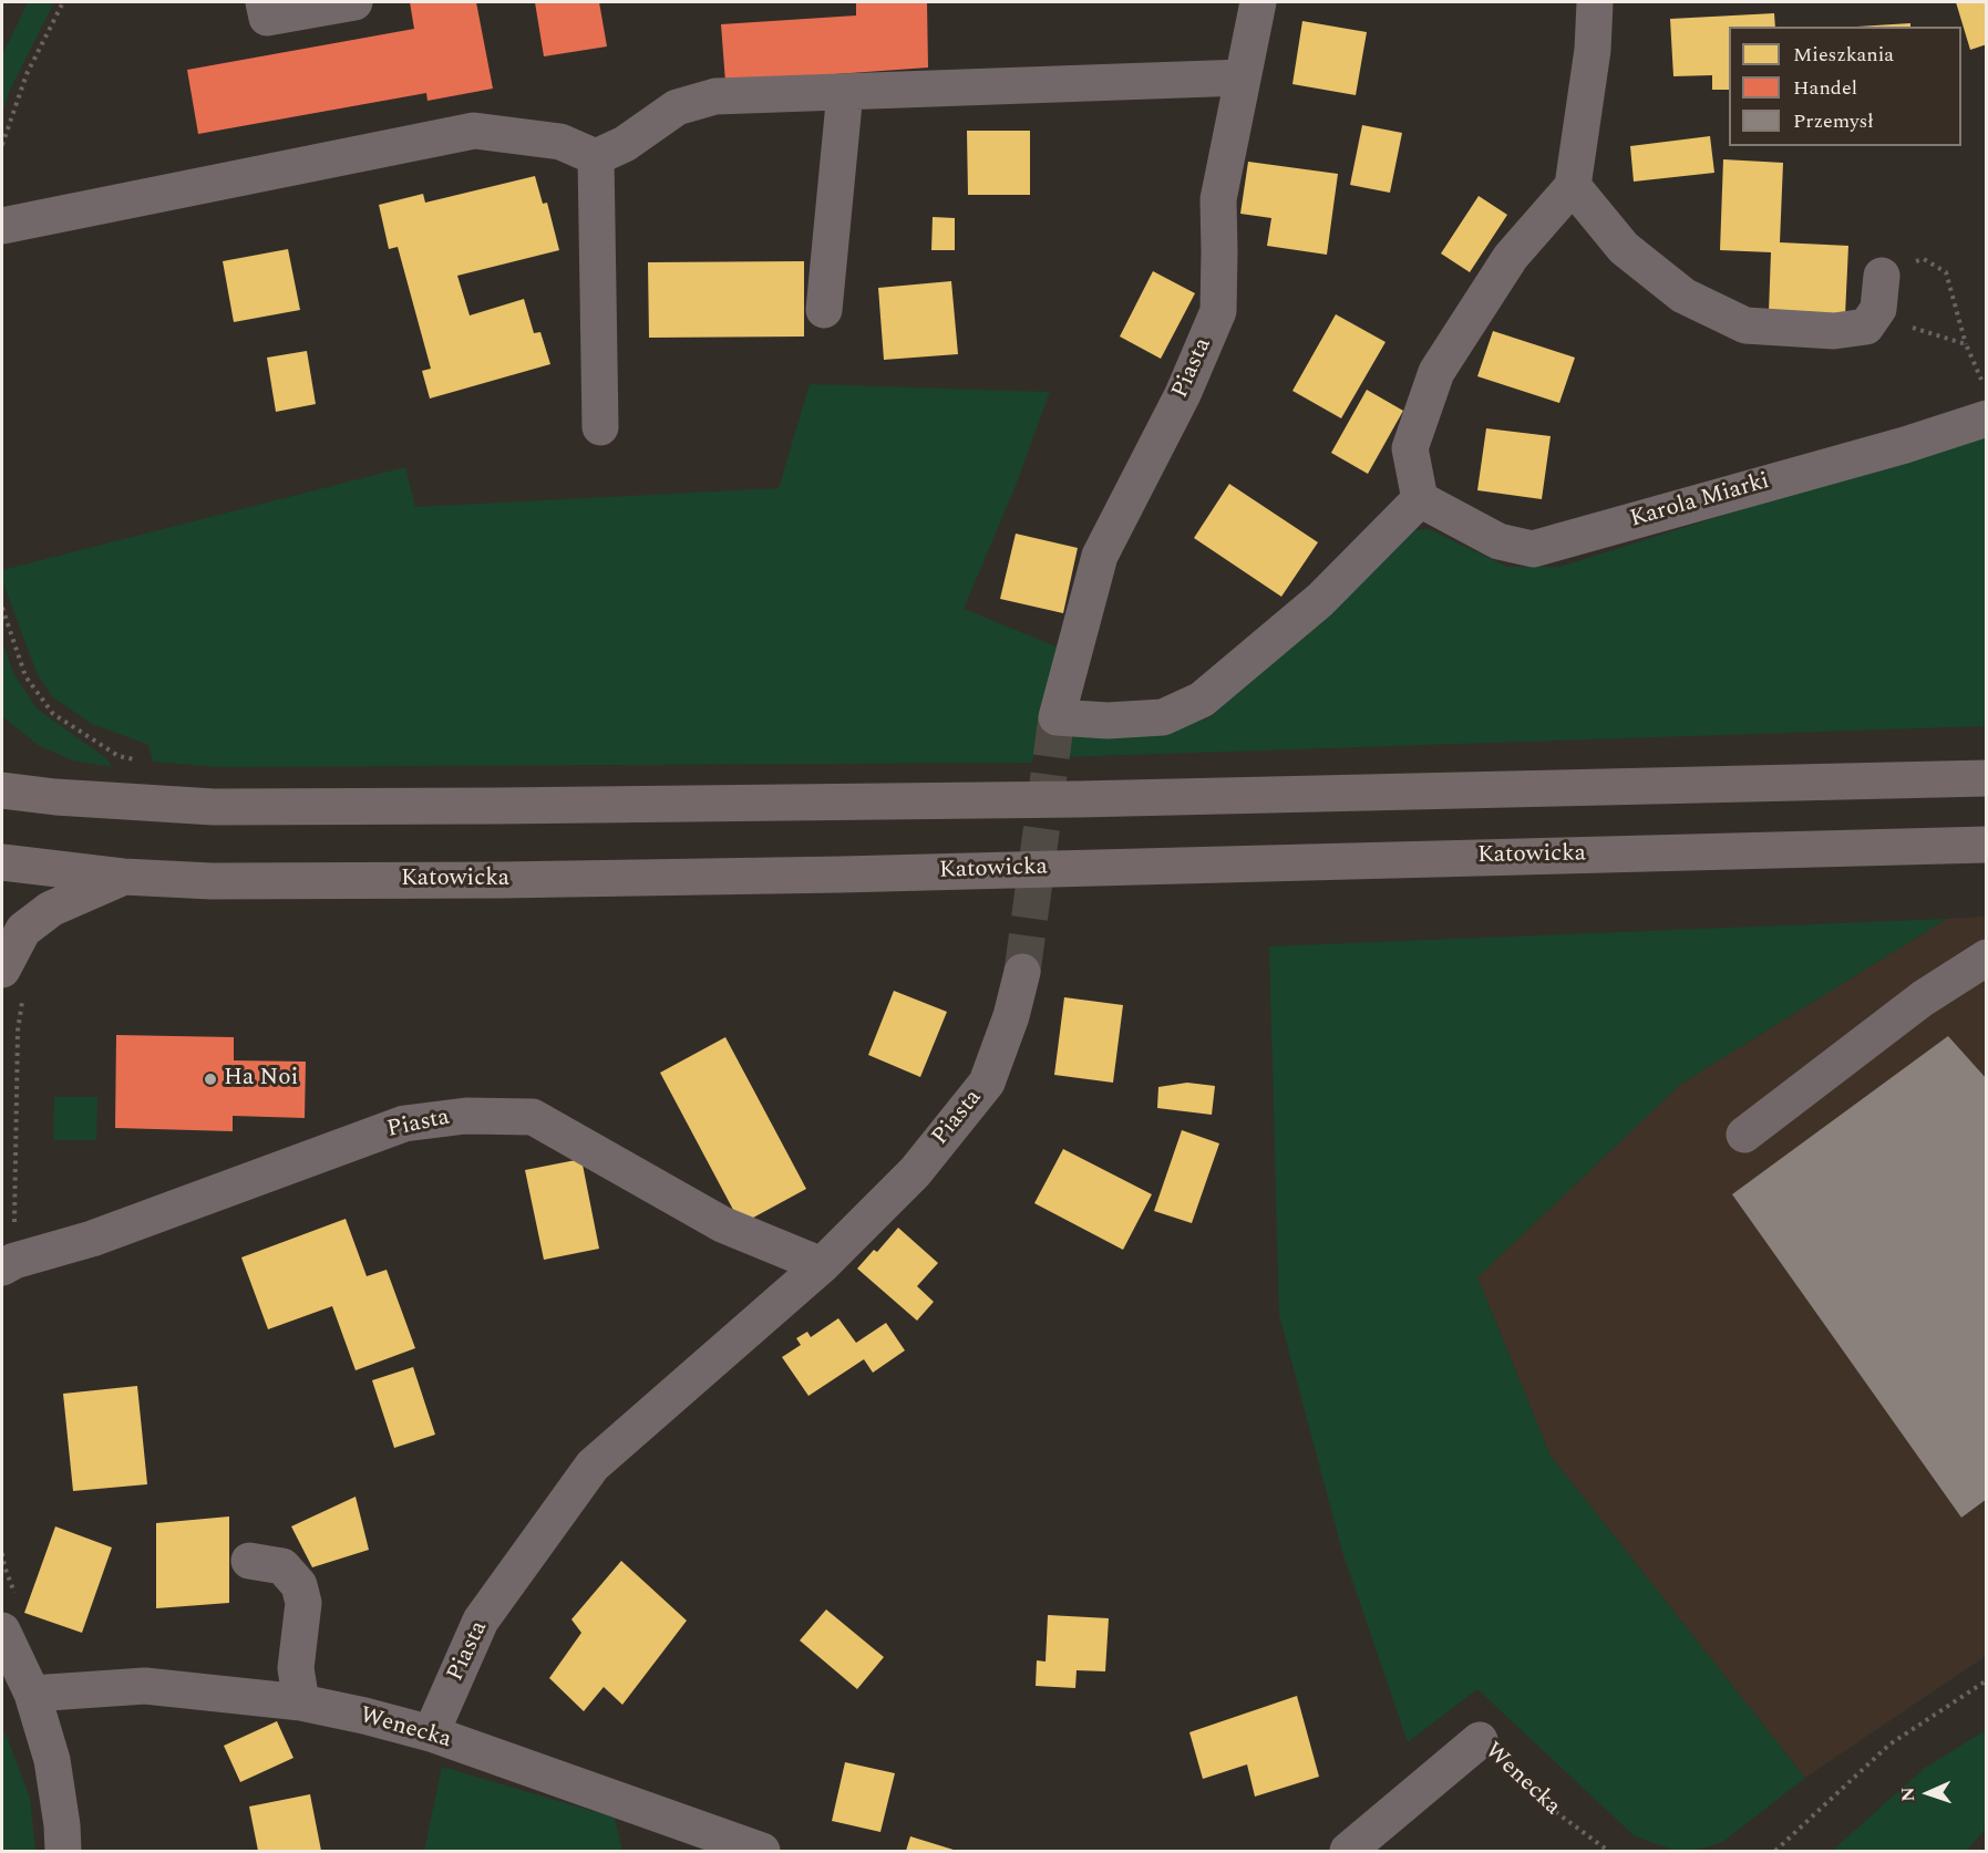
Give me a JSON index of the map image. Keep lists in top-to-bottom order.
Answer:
{
  "streets": {
    "main road": ["Katowicka"],
    "street": ["Piasta", "Karola Miarki", "Wenecka"]
  },
  "crossings": [
    ["Piasta", "Karola Miarki"],
    ["Piasta", "Wenecka"]
  ],
  "places": ["Ha Noi"],
  "legend": ["Mieszkania", "Handel", "Przemysł"],
  "north": "left"
}
